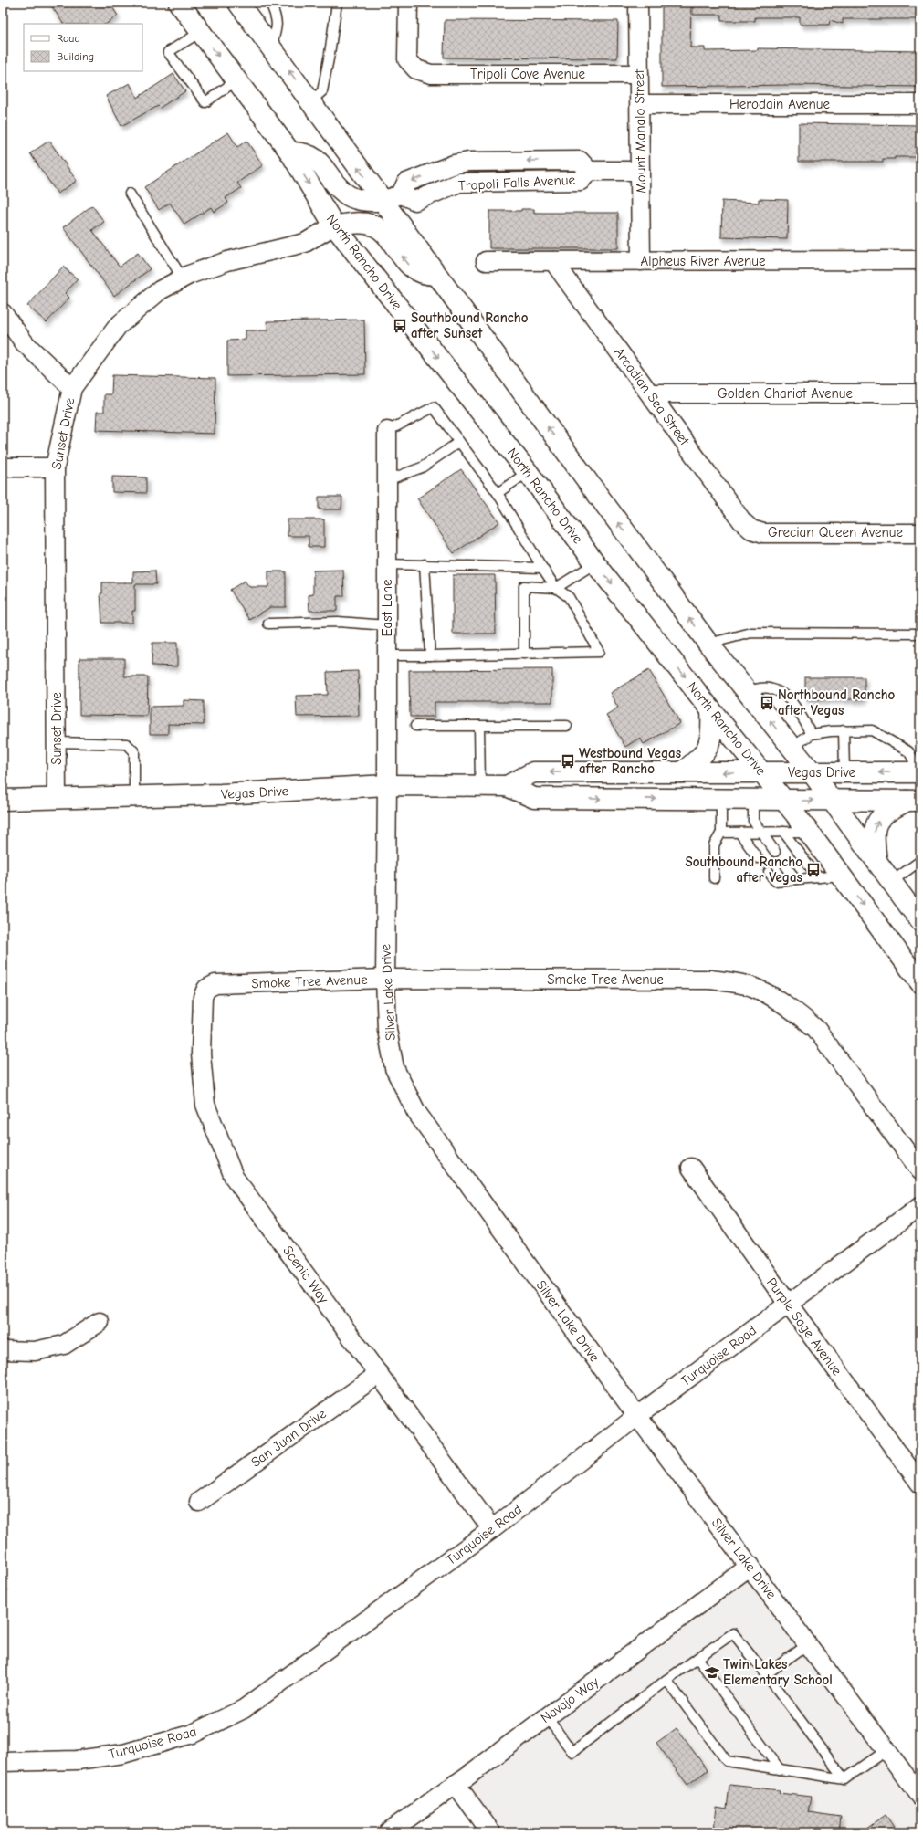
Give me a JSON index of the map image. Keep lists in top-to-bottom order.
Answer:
{
  "streets": {
    "main road": ["North Rancho Drive", "Vegas Drive"],
    "street": [
      "Tripoli Cove Avenue",
      "Herodain Avenue",
      "Mount Manalo Street",
      "Tropoli Falls Avenue",
      "Alpheus River Avenue",
      "Golden Chariot Avenue",
      "Arcadian Sea Street",
      "Sunset Drive",
      "Grecian Queen Avenue",
      "East Lane",
      "Smoke Tree Avenue",
      "Silver Lake Drive",
      "Scenic Way",
      "Purple Sage Avenue",
      "Turquoise Road",
      "San Juan Drive",
      "Navajo Way"
    ]
  },
  "crossings": [
    ["Tripoli Cove Avenue", "Mount Manalo Street"],
    ["Herodain Avenue", "Mount Manalo Street"],
    ["Mount Manalo Street", "Tropoli Falls Avenue"],
    ["Mount Manalo Street", "Alpheus River Avenue"],
    ["Alpheus River Avenue", "Arcadian Sea Street"],
    ["North Rancho Drive", "Sunset Drive"],
    ["North Rancho Drive", "Vegas Drive"],
    ["Golden Chariot Avenue", "Arcadian Sea Street"],
    ["Arcadian Sea Street", "Grecian Queen Avenue"],
    ["Sunset Drive", "Vegas Drive"],
    ["East Lane", "Vegas Drive"],
    ["East Lane", "Silver Lake Drive"],
    ["Vegas Drive", "Silver Lake Drive"],
    ["Smoke Tree Avenue", "Silver Lake Drive"],
    ["Smoke Tree Avenue", "Scenic Way"],
    ["Silver Lake Drive", "Turquoise Road"],
    ["Silver Lake Drive", "Navajo Way"],
    ["Scenic Way", "Turquoise Road"],
    ["Scenic Way", "San Juan Drive"],
    ["Purple Sage Avenue", "Turquoise Road"]
  ],
  "places": {
    "bus stop": [
      "Southbound Rancho after Sunset",
      "Northbound Rancho after Vegas",
      "Westbound Vegas after Rancho",
      "Southbound Rancho after Vegas"
    ],
    "school or university": ["Twin Lakes Elementary School"]
  },
  "legend": ["Road", "Building"]
}
